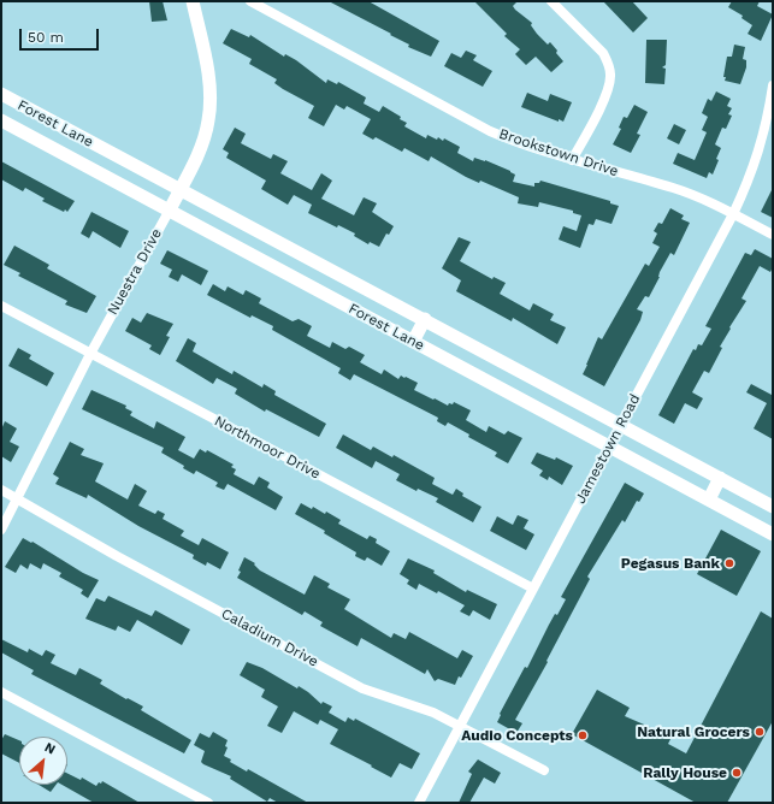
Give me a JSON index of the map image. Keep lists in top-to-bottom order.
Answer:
{
  "streets": {
    "main road": ["Forest Lane", "Nuestra Drive"],
    "street": [
      "Brookstown Drive",
      "Northmoor Drive",
      "Jamestown Road",
      "Caladium Drive"
    ]
  },
  "crossings": [
    ["Forest Lane", "Nuestra Drive"],
    ["Forest Lane", "Jamestown Road"],
    ["Brookstown Drive", "Jamestown Road"],
    ["Nuestra Drive", "Northmoor Drive"],
    ["Nuestra Drive", "Caladium Drive"],
    ["Northmoor Drive", "Jamestown Road"],
    ["Jamestown Road", "Caladium Drive"]
  ],
  "places": [
    "Pegasus Bank",
    "Natural Grocers",
    "Audio Concepts",
    "Rally House"
  ],
  "scale_bar": "50 m",
  "north": "top right"
}
